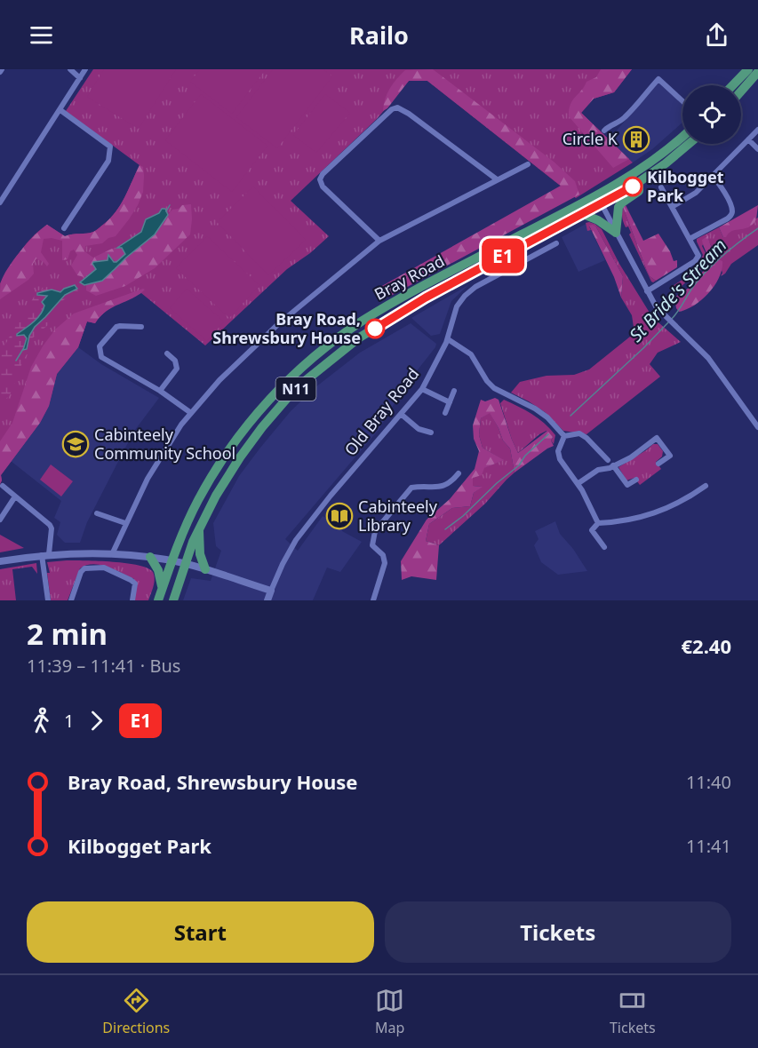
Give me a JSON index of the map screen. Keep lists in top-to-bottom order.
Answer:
{
  "streets": {
    "highway": ["Bray Road", "N11"],
    "street": ["Old Bray Road"]
  },
  "water": ["St Bride's Stream"],
  "places": {
    "building": ["Circle K"],
    "other": ["Kilbogget Park", "Bray Road, Shrewsbury House"],
    "school or university": ["Cabinteely Community School"],
    "library": ["Cabinteely Library"]
  },
  "lines": ["bus line E1"],
  "page": {
    "header": "Railo",
    "on_map": "E1",
    "heading": ["2 min", "11:39 – 11:41 · Bus", "€2.40"],
    "legs": ["1", "E1"],
    "list": [
      {
        "name": "Bray Road, Shrewsbury House",
        "value": "11:40"
      },
      {
        "name": "Kilbogget Park",
        "value": "11:41"
      }
    ],
    "buttons": ["Start", "Tickets"],
    "tabs": ["Directions", "Map", "Tickets"]
  }
}
